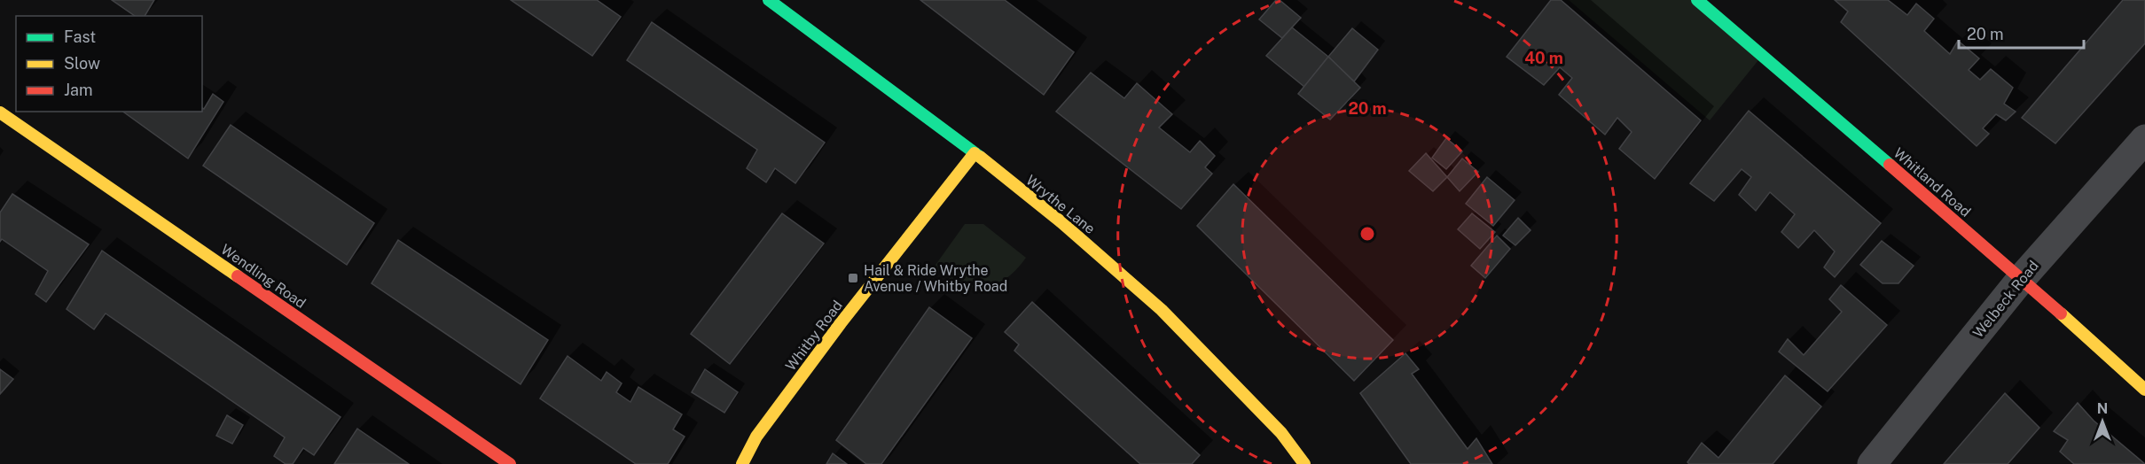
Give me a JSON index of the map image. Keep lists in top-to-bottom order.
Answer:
{
  "streets": {
    "street": [
      "Whitland Road",
      "Wrythe Lane",
      "Wendling Road",
      "Welbeck Road",
      "Whitby Road"
    ]
  },
  "crossings": [
    ["Whitland Road", "Welbeck Road"],
    ["Wrythe Lane", "Whitby Road"]
  ],
  "places": {
    "transit": ["Hail & Ride Wrythe Avenue / Whitby Road"]
  },
  "legend": ["Fast", "Slow", "Jam"],
  "scale_bar": "20 m",
  "north": "top",
  "rings": ["40 m", "20 m"]
}
